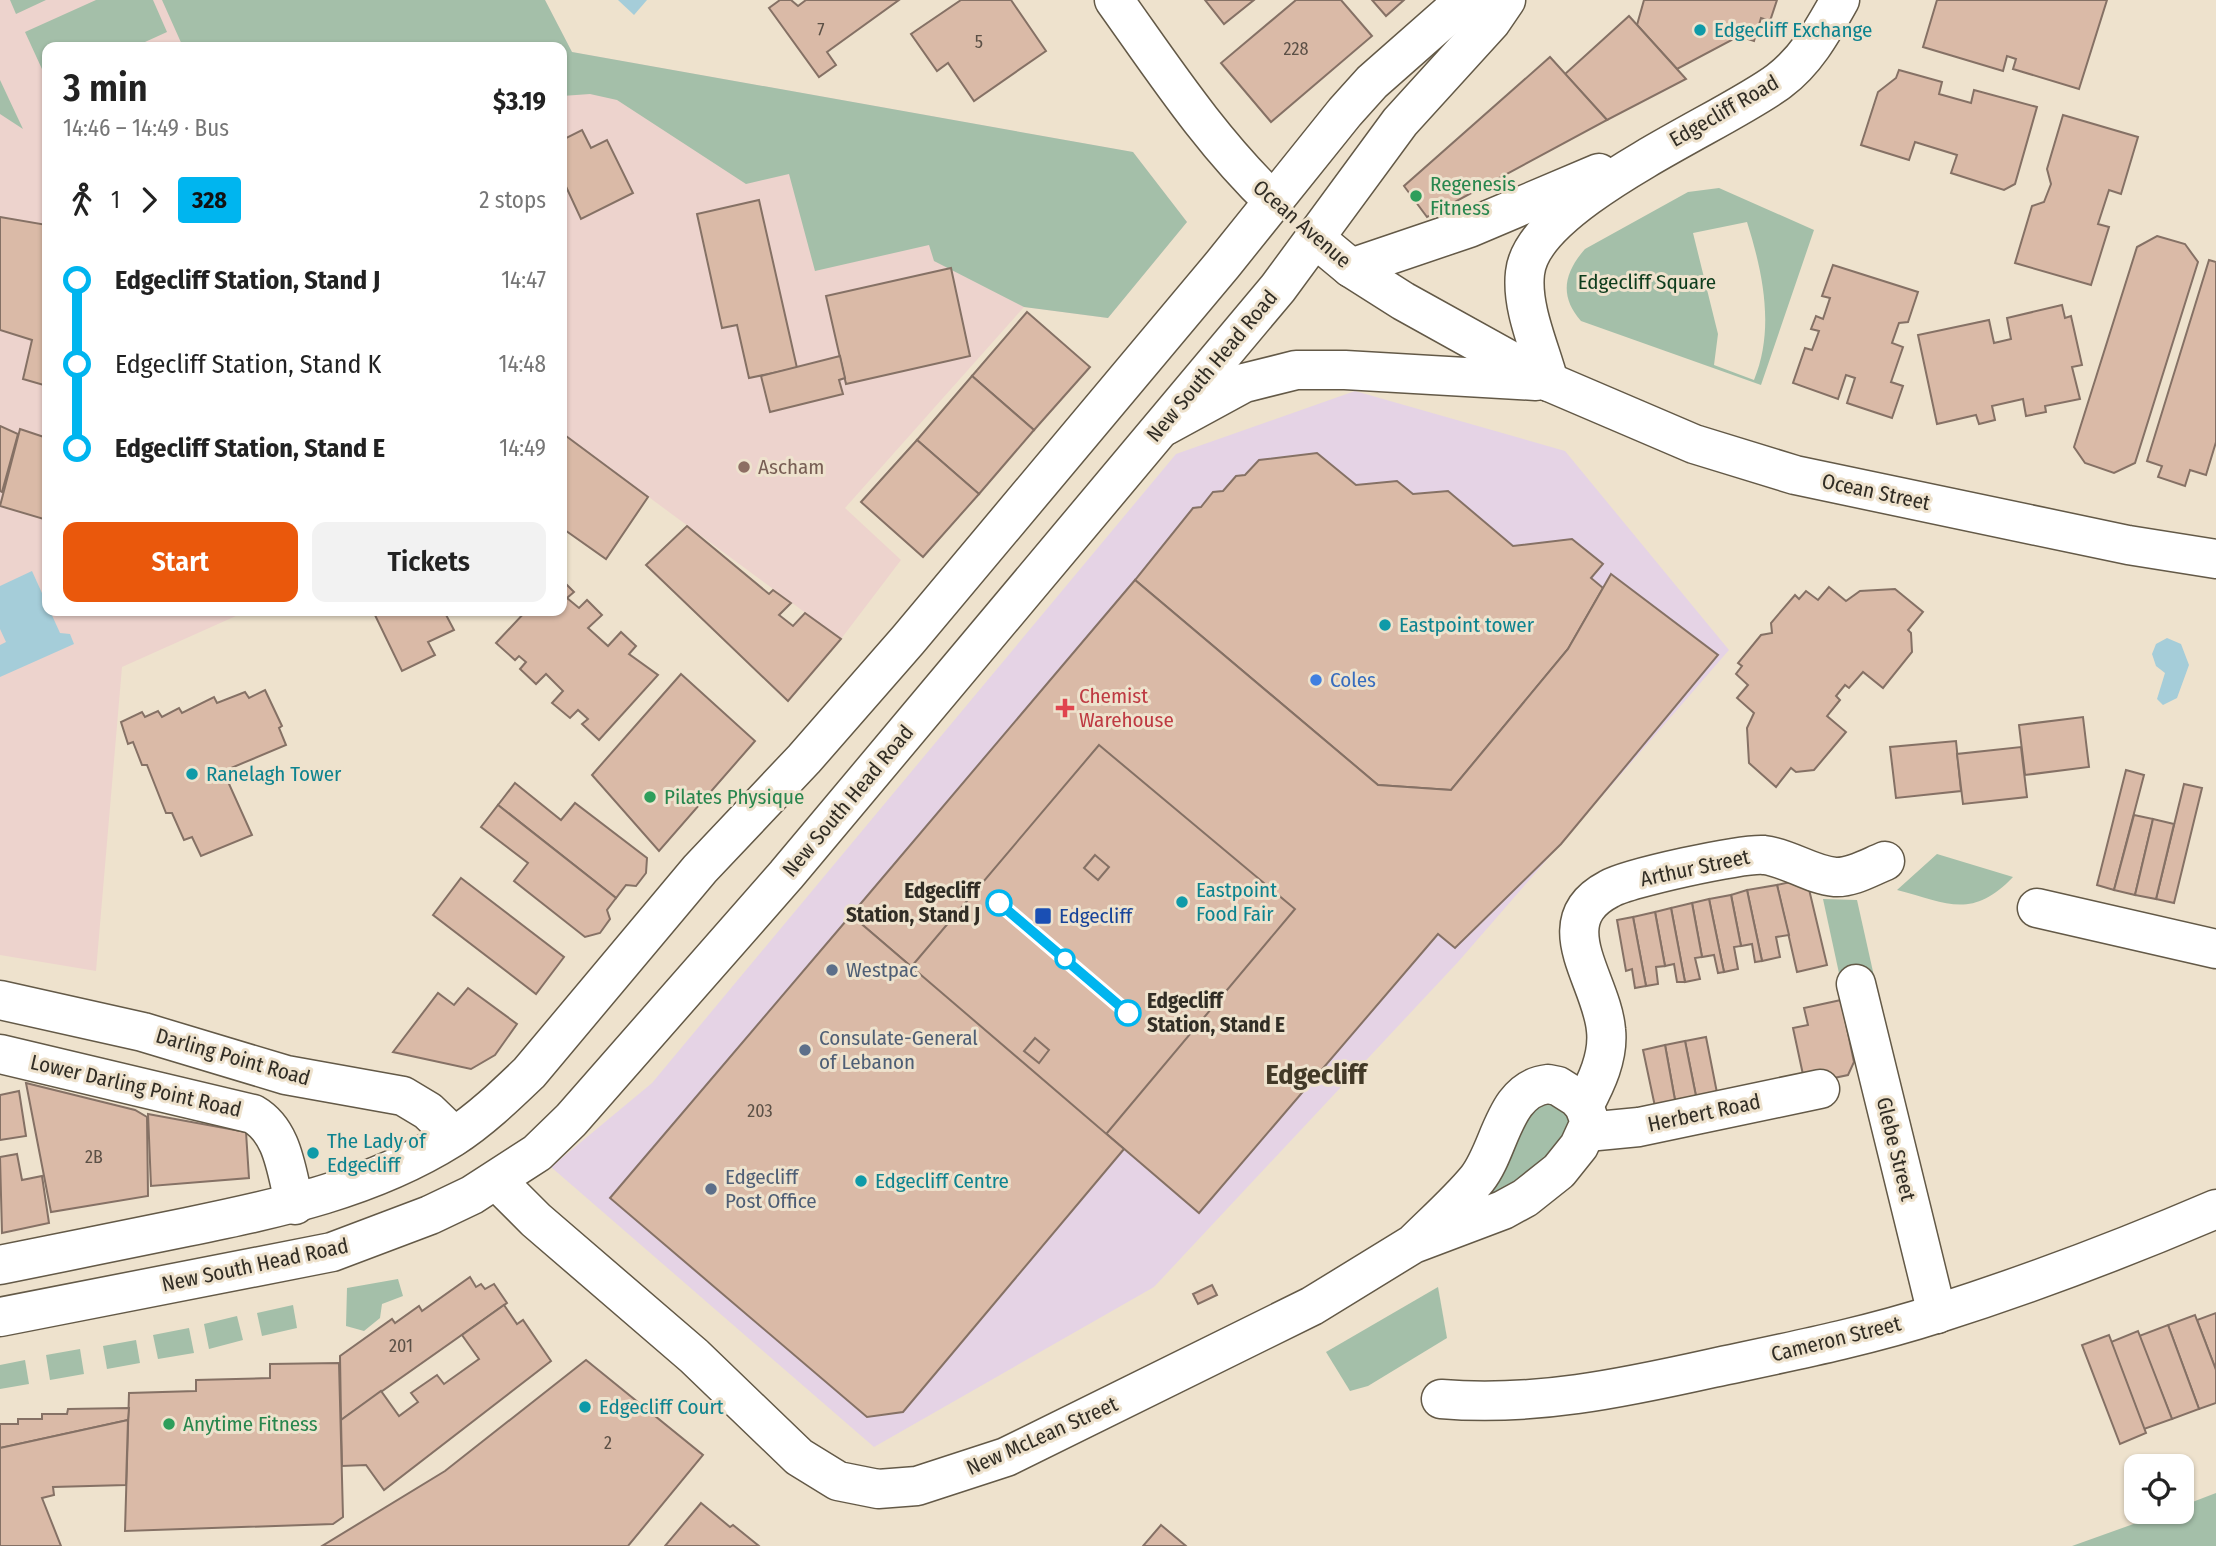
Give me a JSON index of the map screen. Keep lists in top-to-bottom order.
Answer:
{
  "streets": {
    "street": [
      "Edgecliff Road",
      "Ocean Avenue",
      "New South Head Road",
      "Ocean Street",
      "Arthur Street",
      "Darling Point Road",
      "Lower Darling Point Road",
      "Herbert Road",
      "Glebe Street",
      "Cameron Street",
      "New McLean Street"
    ]
  },
  "crossings": [
    ["Edgecliff Road", "Ocean Avenue"],
    ["Edgecliff Road", "Ocean Street"],
    ["Ocean Avenue", "New South Head Road"],
    ["Ocean Avenue", "Ocean Street"],
    ["New South Head Road", "Darling Point Road"],
    ["New South Head Road", "New McLean Street"],
    ["Arthur Street", "Herbert Road"],
    ["Arthur Street", "New McLean Street"],
    ["Darling Point Road", "New McLean Street"],
    ["Herbert Road", "New McLean Street"],
    ["Glebe Street", "Cameron Street"]
  ],
  "districts": ["Edgecliff"],
  "parks": ["Edgecliff Square"],
  "places": {
    "other": [
      "Edgecliff Exchange",
      "Regenesis Fitness",
      "Ascham",
      "Eastpoint tower",
      "Coles",
      "Ranelagh Tower",
      "Pilates Physique",
      "Eastpoint Food Fair",
      "Edgecliff Station, Stand J",
      "Westpac",
      "Edgecliff Station, Stand E",
      "Consulate-General of Lebanon",
      "The Lady of Edgecliff",
      "Edgecliff Centre",
      "Edgecliff Post Office",
      "Edgecliff Court",
      "Anytime Fitness"
    ],
    "health": ["Chemist Warehouse"],
    "transit": ["Edgecliff"]
  },
  "lines": ["bus line 328"],
  "house_numbers": [
    "7",
    "5",
    "228",
    "203",
    "2B",
    "201",
    "2"
  ],
  "page": {
    "heading": ["3 min", "14:46 – 14:49 · Bus", "$3.19"],
    "legs": ["1", "328", "2 stops"],
    "list": [
      {
        "name": "Edgecliff Station, Stand J",
        "value": "14:47"
      },
      {
        "name": "Edgecliff Station, Stand K",
        "value": "14:48"
      },
      {
        "name": "Edgecliff Station, Stand E",
        "value": "14:49"
      }
    ],
    "buttons": ["Start", "Tickets"]
  }
}
